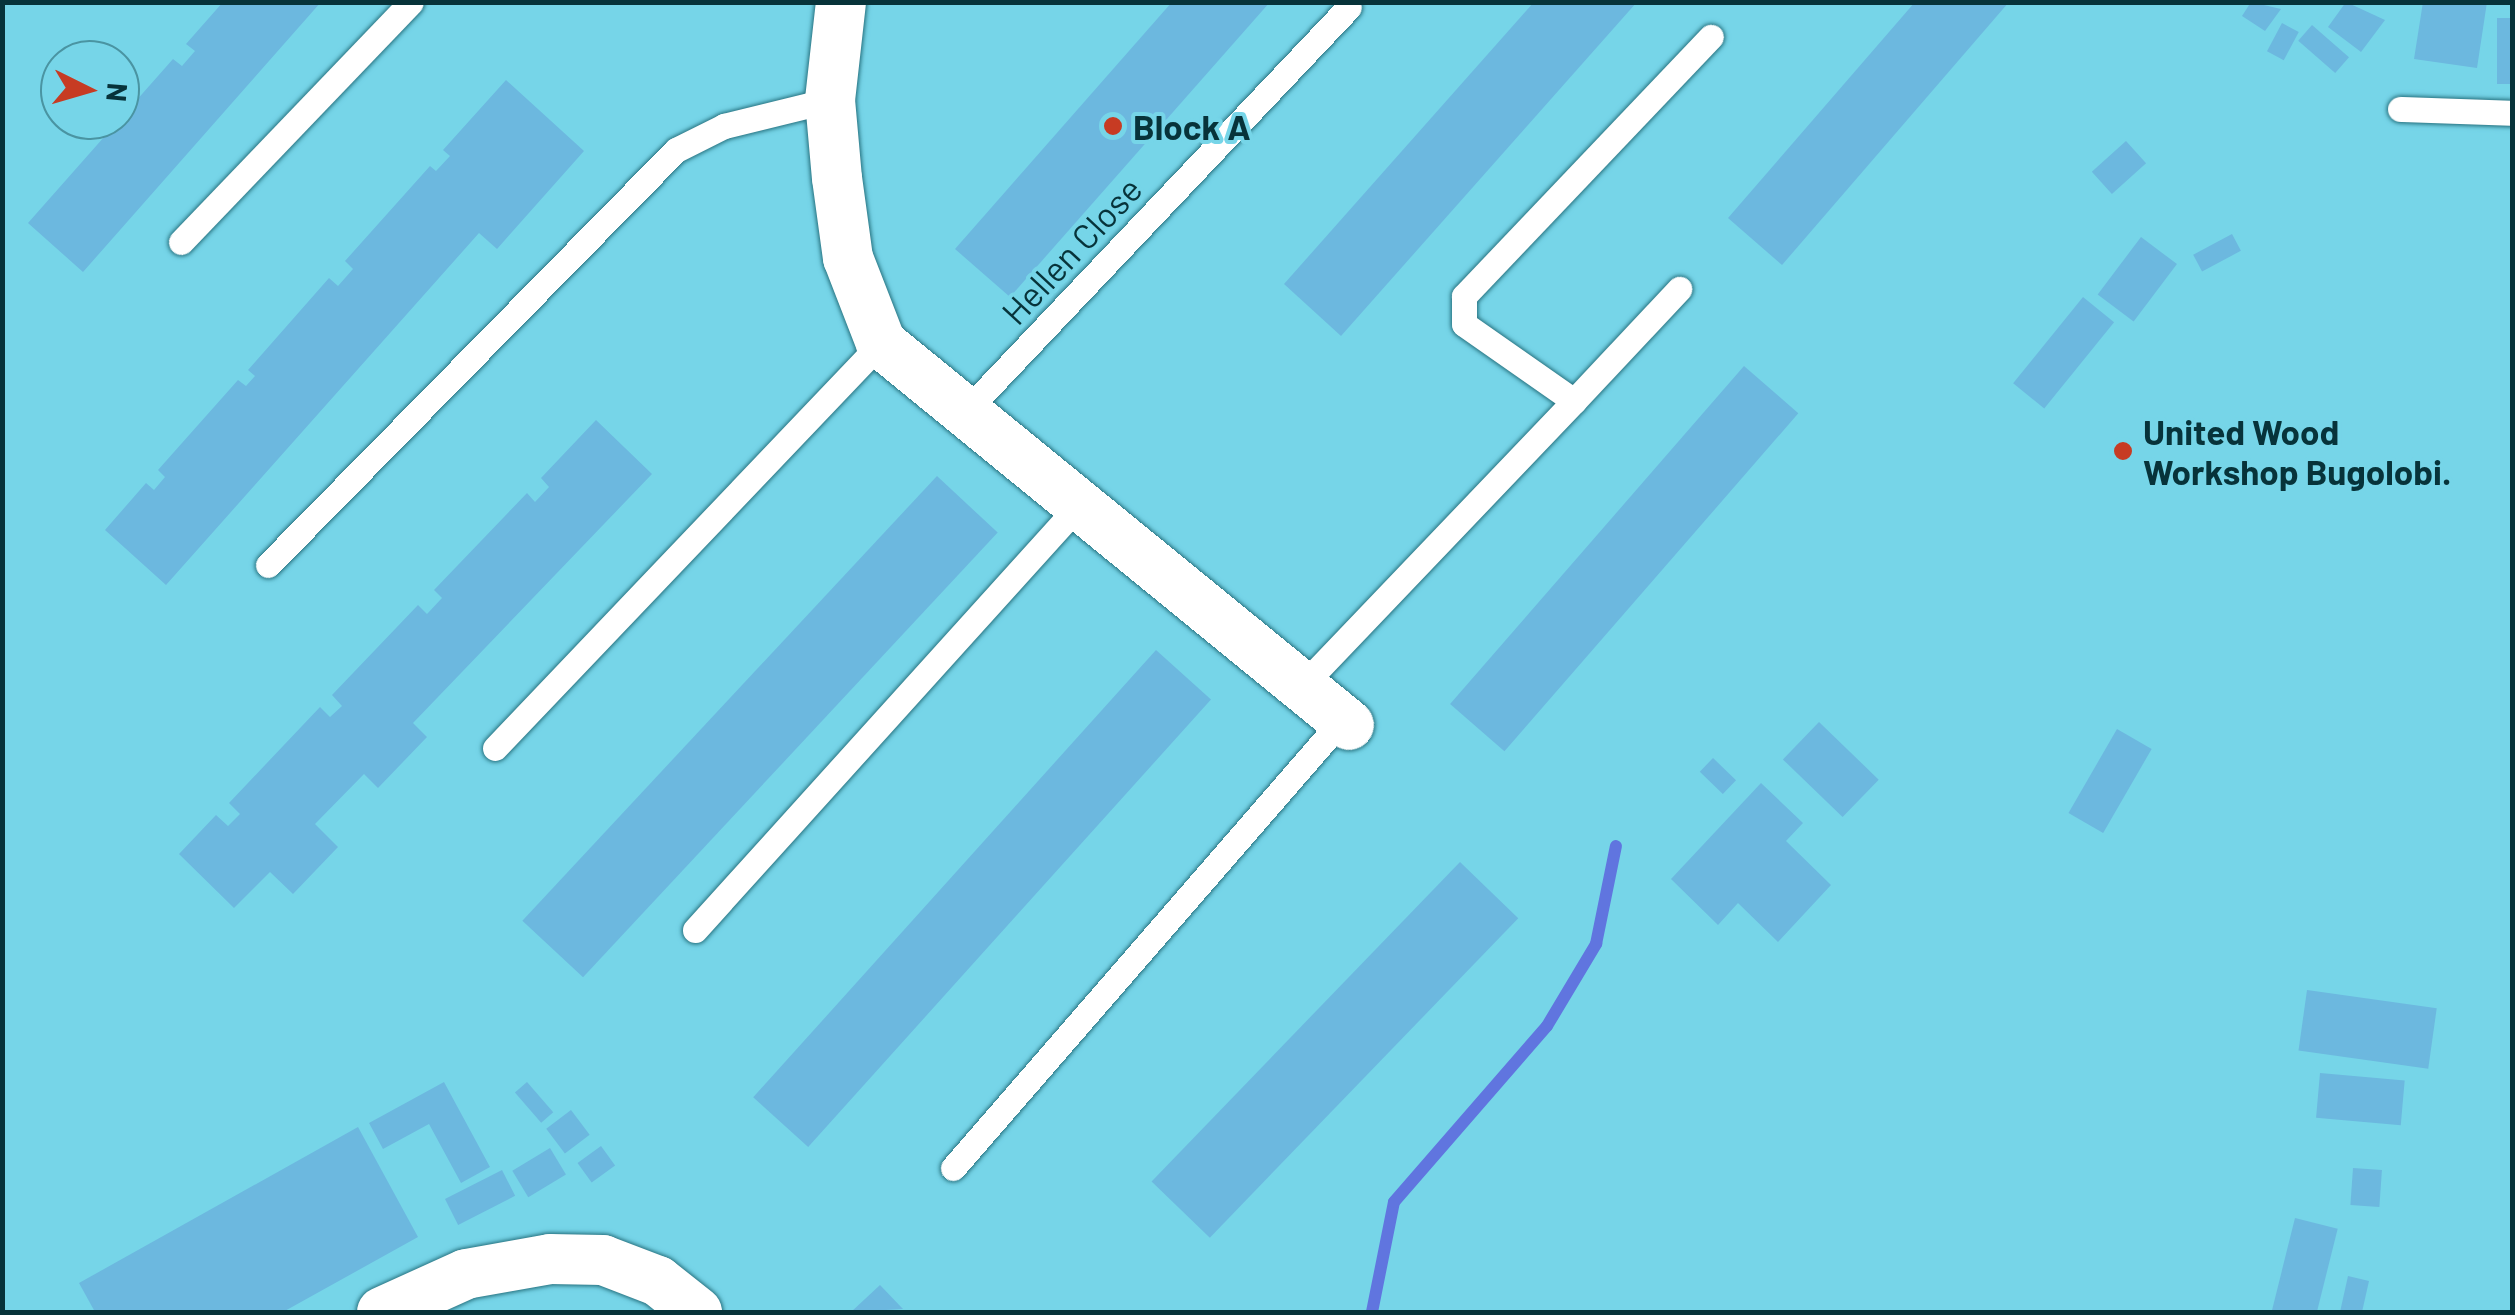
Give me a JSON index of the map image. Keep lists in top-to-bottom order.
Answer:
{
  "streets": {
    "lane": ["Hellen Close"]
  },
  "places": ["Block A", "United Wood Workshop Bugolobi."],
  "north": "right"
}
